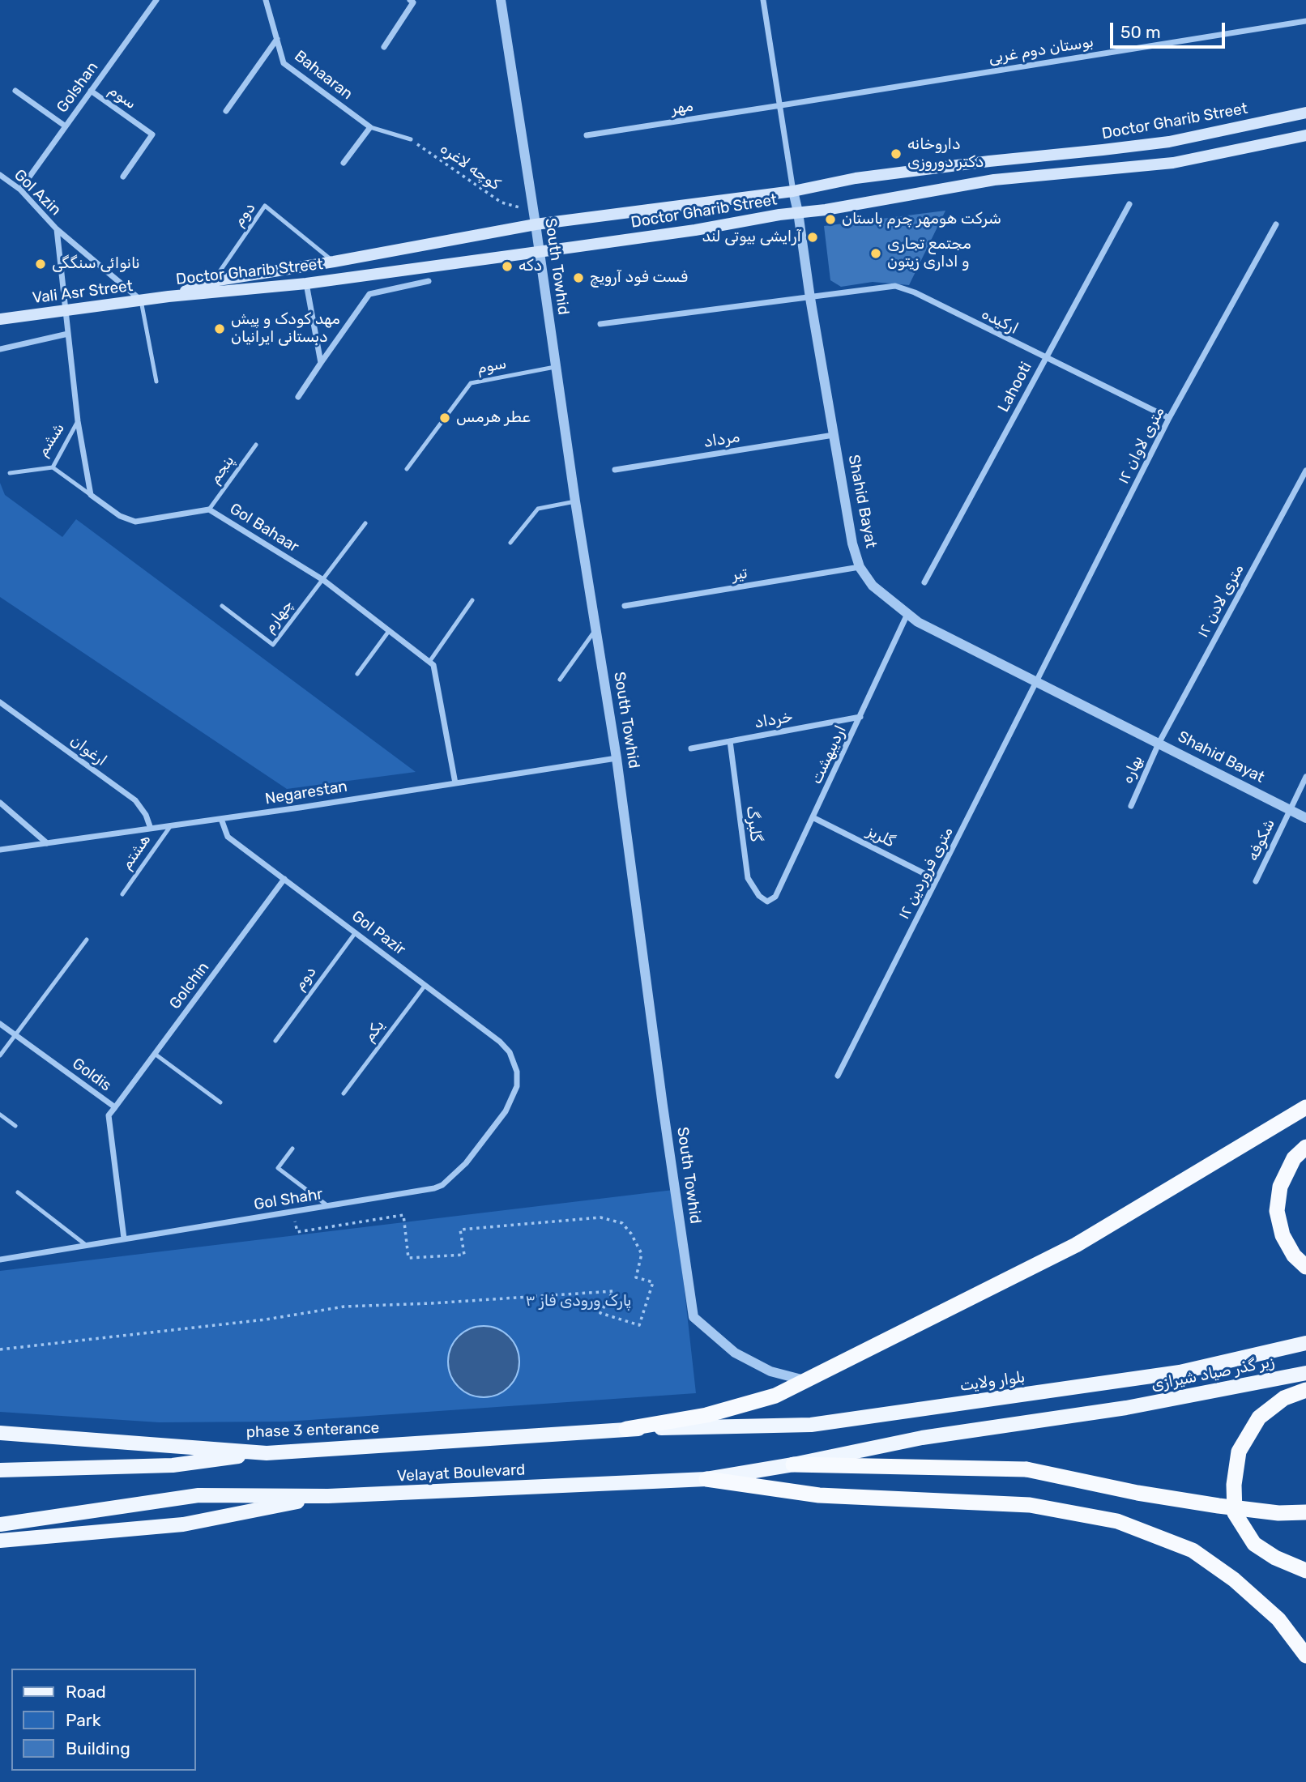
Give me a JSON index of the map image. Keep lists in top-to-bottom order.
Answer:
{
  "streets": {
    "main road": [
      "Doctor Gharib Street",
      "Vali Asr Street",
      "زیر گذر صیاد شیرازی",
      "phase 3 enterance",
      "Velayat Boulevard"
    ],
    "street": [
      "بوستان دوم غربی",
      "Bahaaran",
      "Golshan",
      "سوم",
      "مهر",
      "Gol Azin",
      "South Towhid",
      "ارکیده",
      "Lahooti",
      "مرداد",
      "۱۲ متری لاوان",
      "Shahid Bayat",
      "Gol Bahaar",
      "تیر",
      "۱۲ متری لادن",
      "خرداد",
      "ارغوان",
      "اردیبهشت",
      "بهاره",
      "Negarestan",
      "گلبرگ",
      "گلریز",
      "شکوفه",
      "۱۲ متری فروردین",
      "Gol Pazir",
      "Golchin",
      "Goldis",
      "Gol Shahr"
    ],
    "lane": [
      "دوم",
      "ششم",
      "پنجم",
      "چهارم",
      "هشتم",
      "یکم"
    ],
    "path": ["کوچه لاغره"]
  },
  "crossings": [
    ["بوستان دوم غربی", "مهر"],
    ["بوستان دوم غربی", "Shahid Bayat"],
    ["Golshan", "سوم"],
    ["Golshan", "Gol Azin"],
    ["سوم", "South Towhid"],
    ["مهر", "Shahid Bayat"],
    ["Doctor Gharib Street", "دوم"],
    ["Doctor Gharib Street", "South Towhid"],
    ["Doctor Gharib Street", "Vali Asr Street"],
    ["Doctor Gharib Street", "Shahid Bayat"],
    ["Gol Azin", "Vali Asr Street"],
    ["دوم", "Gol Pazir"],
    ["South Towhid", "Negarestan"],
    ["ارکیده", "Lahooti"],
    ["ارکیده", "۱۲ متری لاوان"],
    ["ارکیده", "Shahid Bayat"],
    ["مرداد", "Shahid Bayat"],
    ["۱۲ متری لاوان", "Shahid Bayat"],
    ["۱۲ متری لاوان", "۱۲ متری فروردین"],
    ["پنجم", "Gol Bahaar"],
    ["Shahid Bayat", "تیر"],
    ["Shahid Bayat", "۱۲ متری لادن"],
    ["Shahid Bayat", "اردیبهشت"],
    ["Shahid Bayat", "بهاره"],
    ["Shahid Bayat", "شکوفه"],
    ["Shahid Bayat", "۱۲ متری فروردین"],
    ["Gol Bahaar", "چهارم"],
    ["۱۲ متری لادن", "بهاره"],
    ["خرداد", "اردیبهشت"],
    ["خرداد", "گلبرگ"],
    ["ارغوان", "Negarestan"],
    ["اردیبهشت", "گلبرگ"],
    ["اردیبهشت", "گلریز"],
    ["Negarestan", "هشتم"],
    ["Negarestan", "Gol Pazir"],
    ["گلریز", "۱۲ متری فروردین"],
    ["Gol Pazir", "Golchin"],
    ["Gol Pazir", "یکم"],
    ["Gol Pazir", "Gol Shahr"],
    ["Golchin", "Goldis"],
    ["Goldis", "Gol Shahr"],
    ["زیر گذر صیاد شیرازی", "phase 3 enterance"],
    ["زیر گذر صیاد شیرازی", "Velayat Boulevard"]
  ],
  "parks": ["پارک ورودی فاز ۳"],
  "places": [
    "داروخانه دکتر دوروزی",
    "شرکت هومهر چرم باستان",
    "آرایشی بیوتی لند",
    "مجتمع تجاری و اداری زیتون",
    "نانوائی سنگگی",
    "دکه",
    "فست فود آرویچ",
    "مهد کودک و پیش دبستانی ایرانیان",
    "عطر هرمس"
  ],
  "legend": ["Road", "Park", "Building"],
  "scale_bar": "50 m"
}
